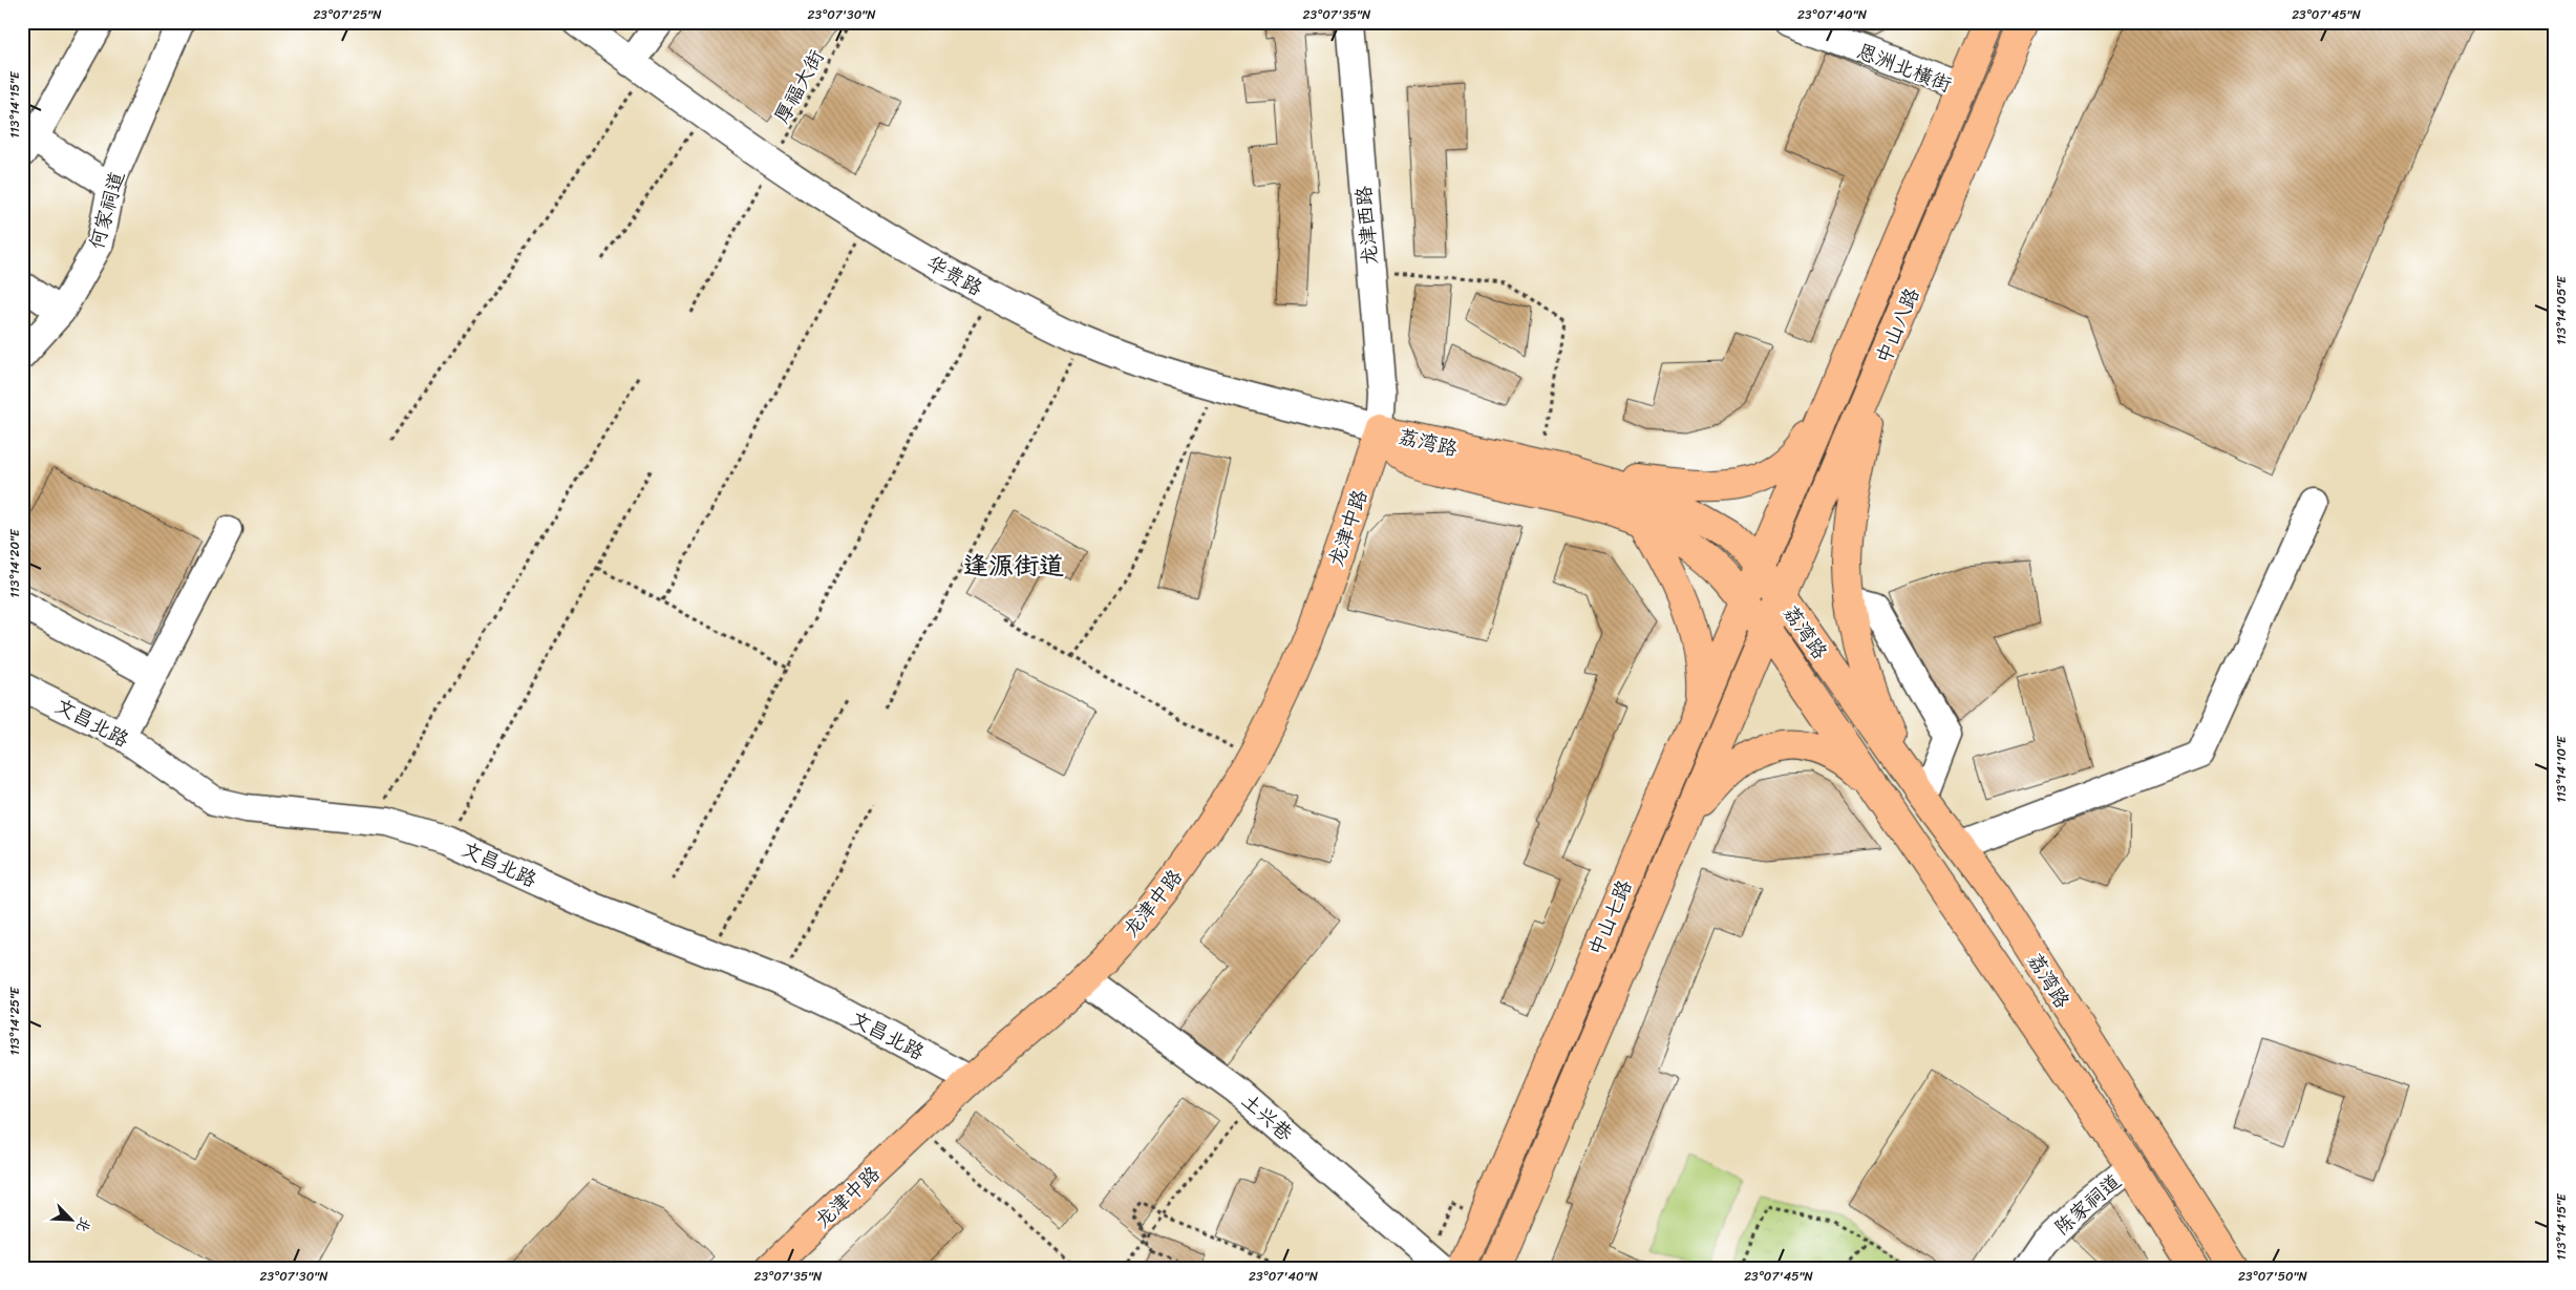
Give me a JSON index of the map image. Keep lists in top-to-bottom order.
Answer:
{
  "streets": {
    "main road": [
      "中山八路",
      "荔湾路",
      "龙津中路",
      "中山七路"
    ],
    "street": [
      "恩洲北横街",
      "何家祠道",
      "龙津西路",
      "华贵路",
      "文昌北路",
      "土兴巷",
      "陈家祠道"
    ],
    "path": ["厚福大街"]
  },
  "crossings": [
    ["恩洲北横街", "中山八路"],
    ["厚福大街", "华贵路"],
    ["龙津西路", "华贵路"],
    ["龙津西路", "荔湾路"],
    ["龙津西路", "龙津中路"],
    ["华贵路", "荔湾路"],
    ["华贵路", "龙津中路"],
    ["中山八路", "荔湾路"],
    ["中山八路", "中山七路"],
    ["荔湾路", "龙津中路"],
    ["荔湾路", "中山七路"],
    ["荔湾路", "陈家祠道"],
    ["龙津中路", "文昌北路"],
    ["龙津中路", "土兴巷"]
  ],
  "districts": ["逢源街道"],
  "north": "bottom right",
  "coordinates": [
    "23°07'25\"N",
    "23°07'30\"N",
    "23°07'35\"N",
    "23°07'40\"N",
    "23°07'45\"N",
    "113°14'15\"E",
    "113°14'05\"E",
    "113°14'20\"E",
    "113°14'10\"E",
    "113°14'25\"E",
    "23°07'50\"N"
  ]
}
